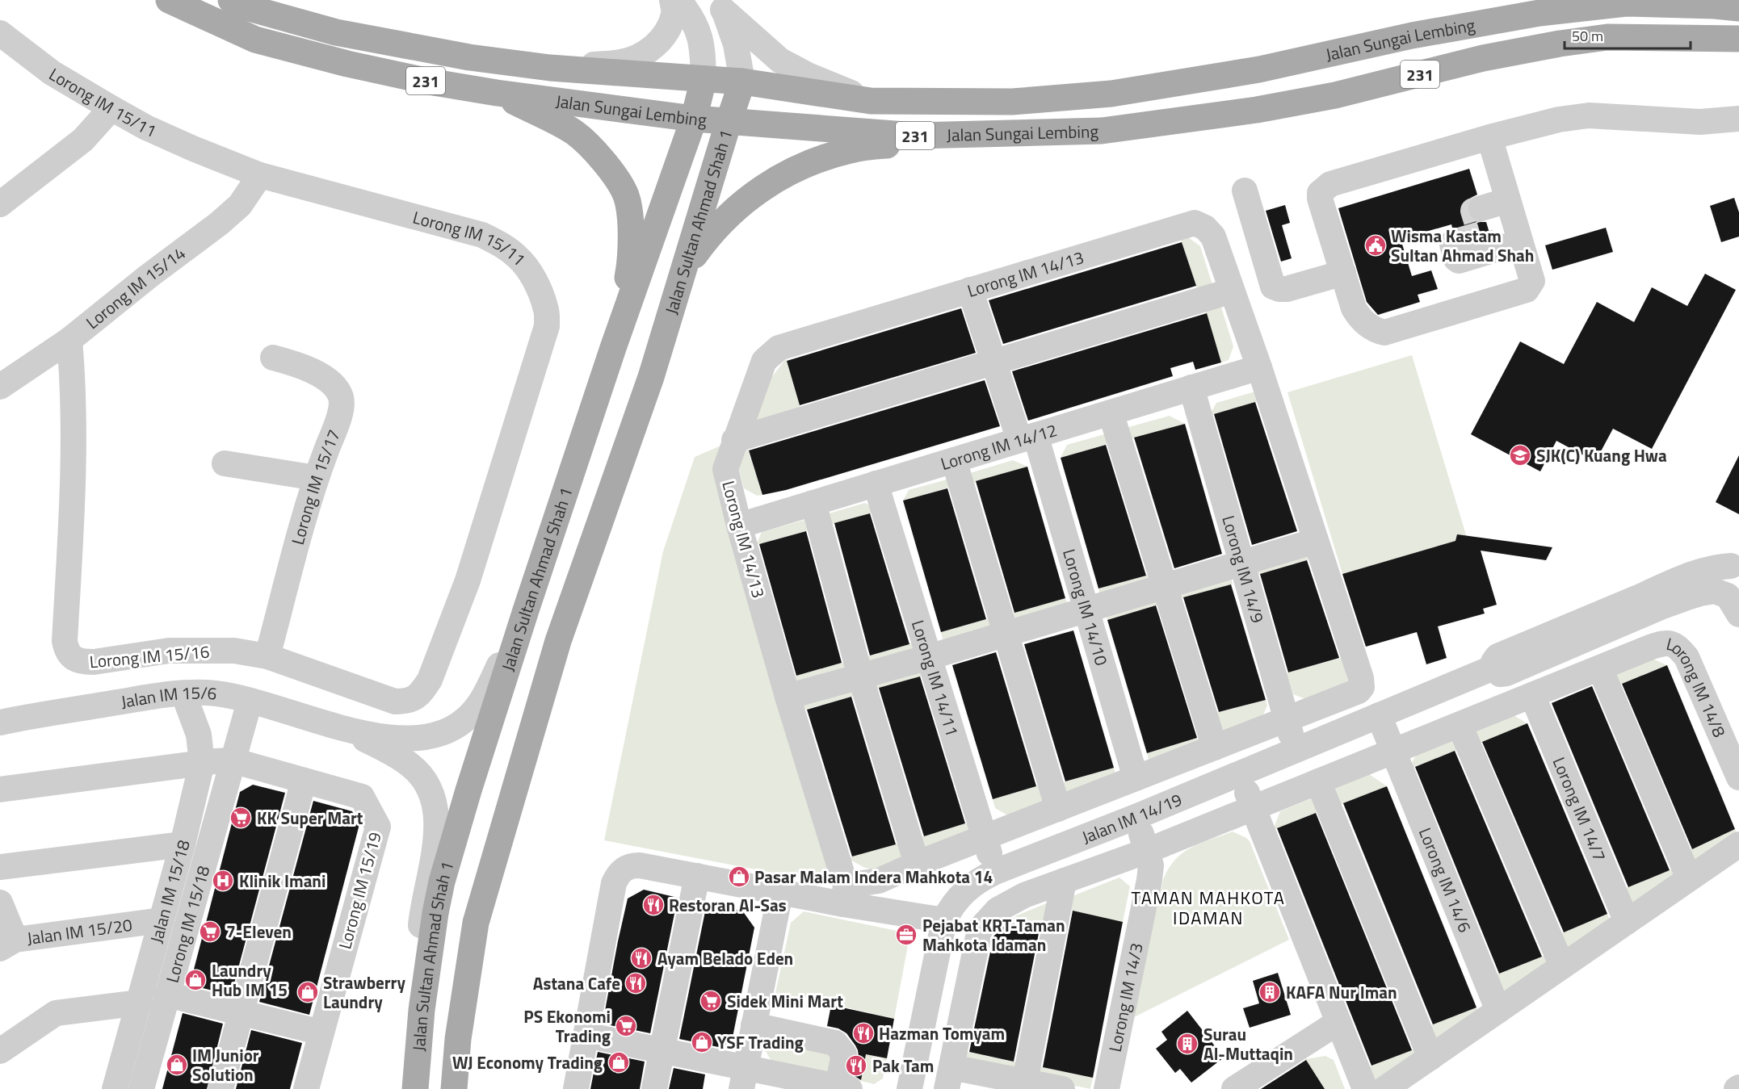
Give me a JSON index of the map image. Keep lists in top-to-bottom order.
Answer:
{
  "streets": {
    "main road": ["Jalan Sungai Lembing", "231", "Jalan Sultan Ahmad Shah 1"],
    "street": [
      "Lorong IM 15/11",
      "Lorong IM 14/13",
      "Lorong IM 15/14",
      "Lorong IM 14/12",
      "Lorong IM 15/17",
      "Lorong IM 14/9",
      "Lorong IM 14/10",
      "Lorong IM 15/16",
      "Lorong IM 14/11",
      "Lorong IM 14/8",
      "Jalan IM 15/6",
      "Lorong IM 14/7",
      "Jalan IM 14/19",
      "Lorong IM 14/6",
      "Lorong IM 15/19",
      "Jalan IM 15/18",
      "Lorong IM 15/18",
      "Jalan IM 15/20",
      "Lorong IM 14/3"
    ]
  },
  "crossings": [
    ["Jalan Sungai Lembing", "Jalan Sultan Ahmad Shah 1"],
    ["Lorong IM 15/11", "Lorong IM 15/14"],
    ["Lorong IM 15/11", "Lorong IM 15/16"],
    ["Jalan Sultan Ahmad Shah 1", "Jalan IM 15/6"],
    ["Lorong IM 14/13", "Lorong IM 14/12"],
    ["Lorong IM 14/13", "Lorong IM 14/10"],
    ["Lorong IM 15/14", "Lorong IM 15/16"],
    ["Lorong IM 14/12", "Lorong IM 14/9"],
    ["Lorong IM 14/12", "Lorong IM 14/10"],
    ["Lorong IM 14/12", "Lorong IM 14/11"],
    ["Lorong IM 15/17", "Lorong IM 15/16"],
    ["Lorong IM 14/9", "Jalan IM 14/19"],
    ["Lorong IM 14/11", "Jalan IM 14/19"],
    ["Jalan IM 15/6", "Jalan IM 15/18"],
    ["Jalan IM 14/19", "Lorong IM 14/6"],
    ["Jalan IM 14/19", "Lorong IM 14/3"],
    ["Lorong IM 15/19", "Lorong IM 15/18"],
    ["Jalan IM 15/18", "Jalan IM 15/20"]
  ],
  "districts": ["TAMAN MAHKOTA IDAMAN"],
  "places": {
    "public building": ["Wisma Kastam Sultan Ahmad Shah"],
    "school or university": ["SJK(C) Kuang Hwa"],
    "supermarket": [
      "KK Super Mart",
      "7-Eleven",
      "Sidek Mini Mart",
      "PS Ekonomi Trading"
    ],
    "shop": [
      "Pasar Malam Indera Mahkota 14",
      "Laundry Hub IM 15",
      "Strawberry Laundry",
      "YSF Trading",
      "WJ Economy Trading",
      "IM Junior Solution"
    ],
    "hospital": ["Klinik Imani"],
    "restaurant": [
      "Restoran Al-Sas",
      "Ayam Belado Eden",
      "Astana Cafe",
      "Hazman Tomyam",
      "Pak Tam"
    ],
    "office": ["Pejabat KRT-Taman Mahkota Idaman"],
    "building": ["KAFA Nur Iman", "Surau Al-Muttaqin"]
  },
  "scale_bar": "50 m"
}
